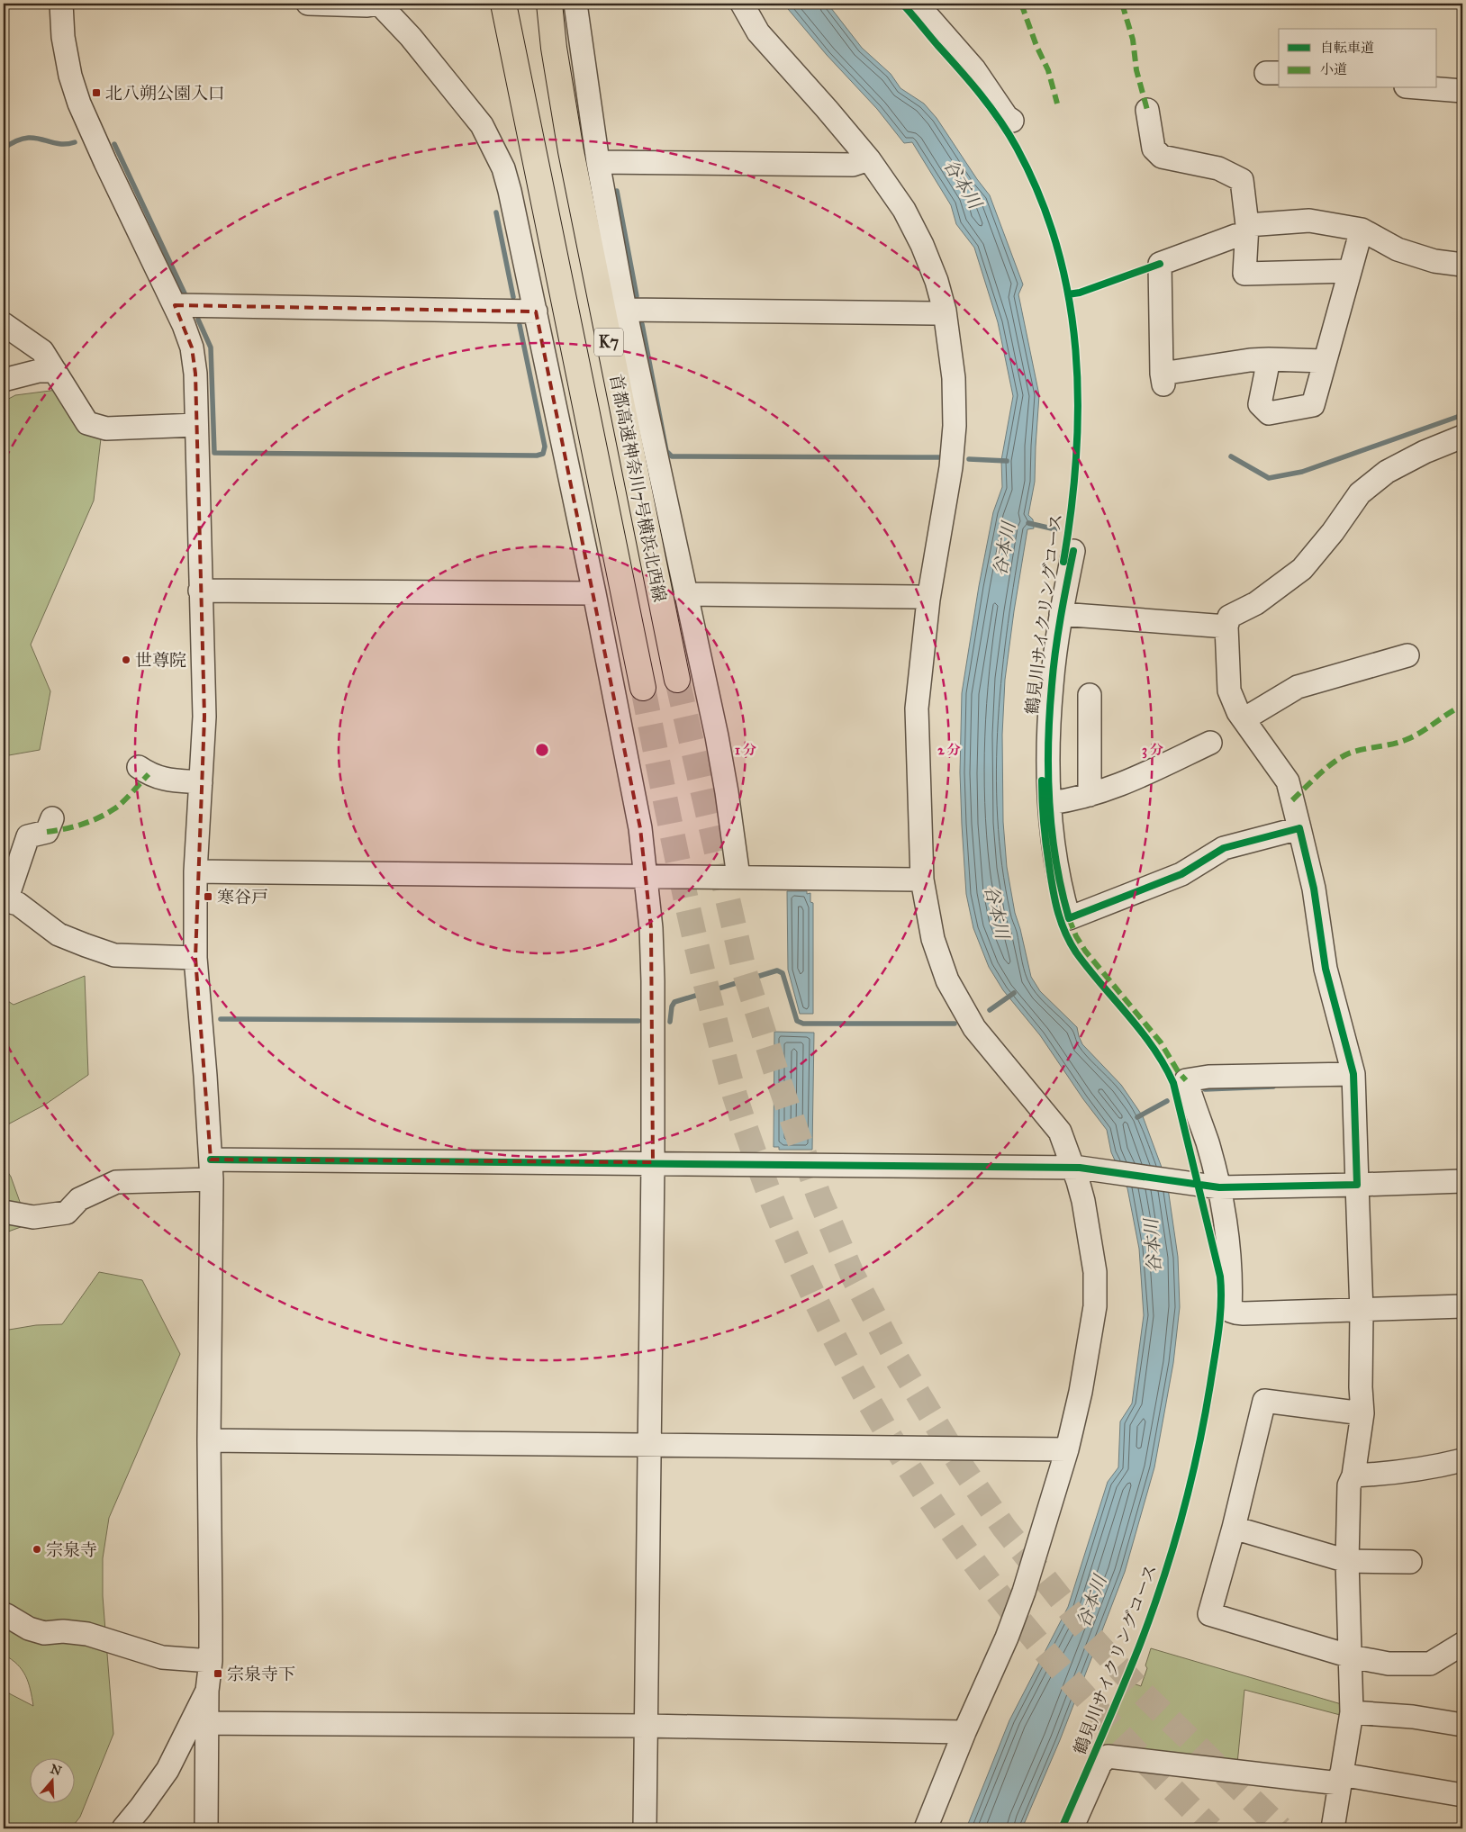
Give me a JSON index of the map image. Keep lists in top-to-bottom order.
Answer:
{
  "streets": {
    "highway": ["K7", "首都高速神奈川7号横浜北西線"],
    "cycle path": ["鶴見川サイクリングコース"]
  },
  "crossings": [
    ["K7", "首都高速神奈川7号横浜北西線"]
  ],
  "water": ["谷本川"],
  "places": {
    "transit": ["北八朔公園入口", "寒谷戸", "宗泉寺下"],
    "other": ["世尊院", "宗泉寺"]
  },
  "legend": ["自転車道", "小道"],
  "north": "top",
  "rings": ["1 分", "2 分", "3 分"]
}
